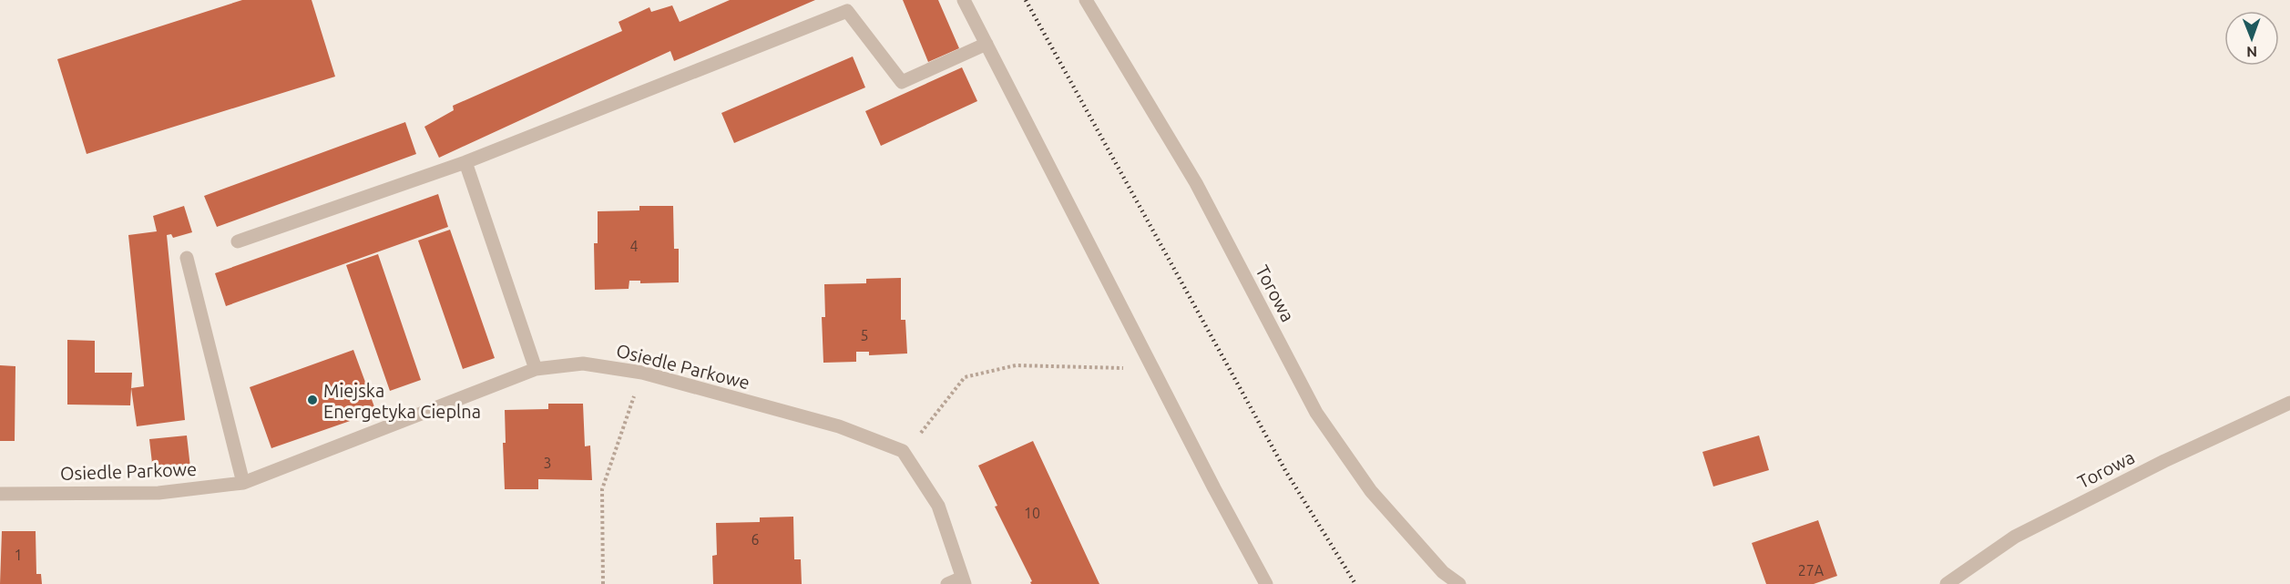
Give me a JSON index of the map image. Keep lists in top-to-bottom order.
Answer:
{
  "streets": {
    "street": ["Torowa", "Osiedle Parkowe"]
  },
  "places": ["Miejska Energetyka Cieplna"],
  "house_numbers": [
    "4",
    "5",
    "3",
    "10",
    "6",
    "1",
    "27A"
  ],
  "north": "bottom"
}
